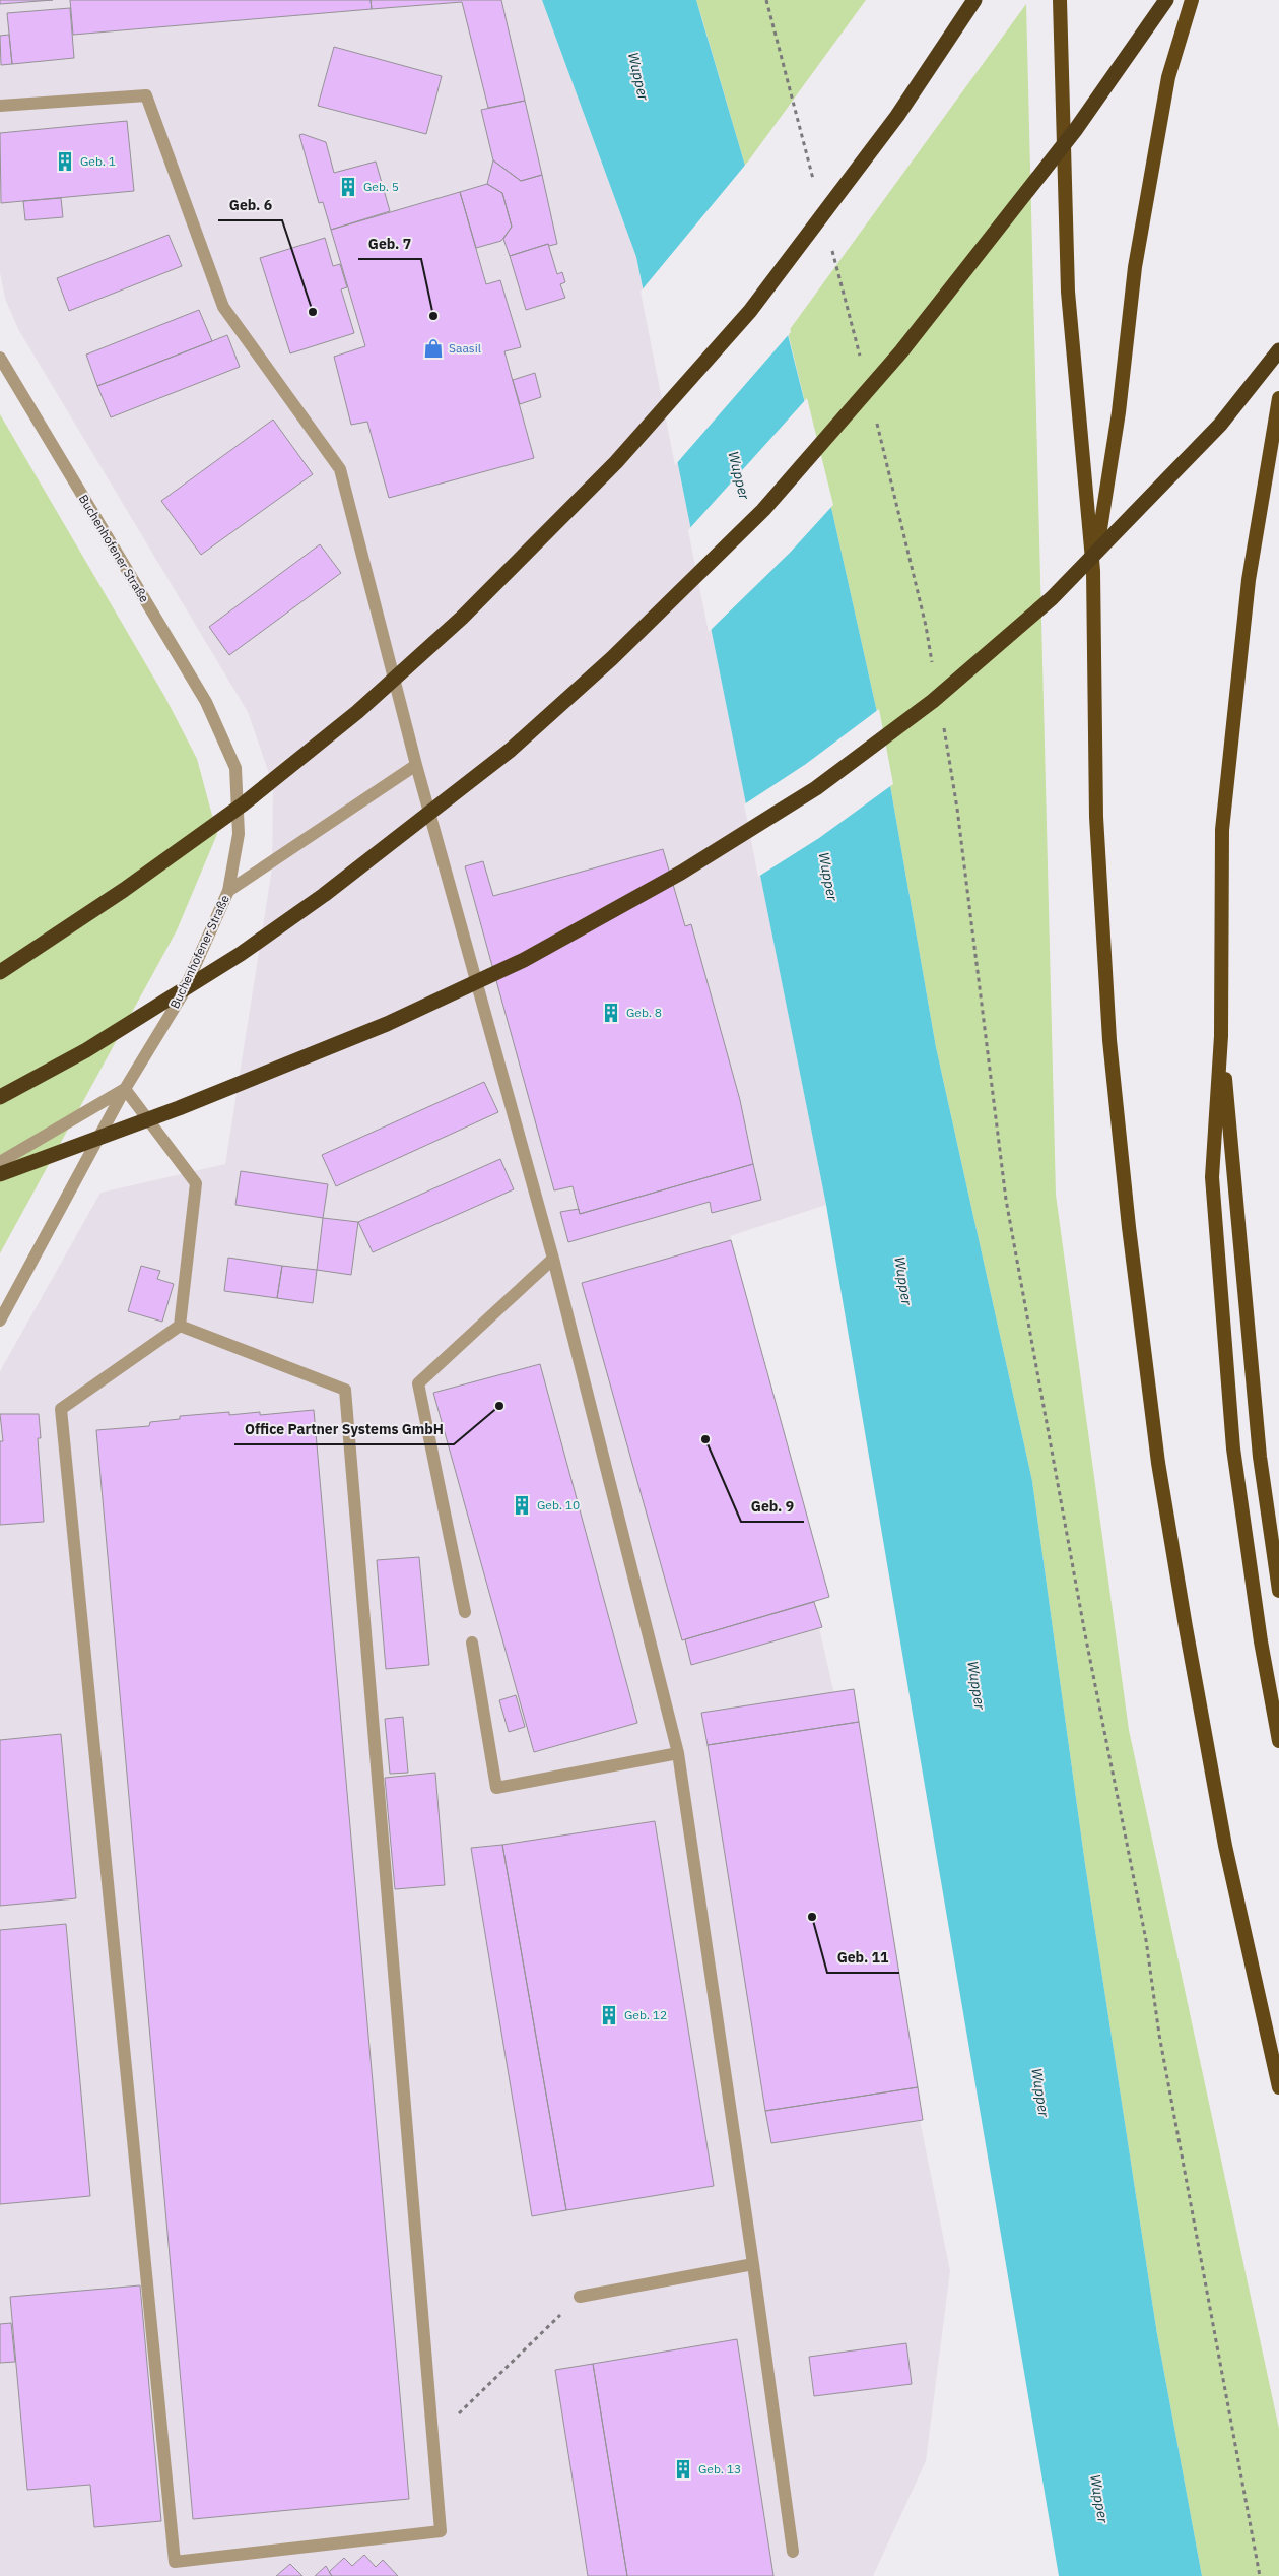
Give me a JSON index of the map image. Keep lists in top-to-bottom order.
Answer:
{
  "streets": {
    "street": ["Buchenhofener Straße"]
  },
  "water": ["Wupper"],
  "places": {
    "building": [
      "Geb. 1",
      "Geb. 5",
      "Geb. 8",
      "Geb. 10",
      "Geb. 12",
      "Geb. 13"
    ],
    "other": [
      "Geb. 6",
      "Geb. 7",
      "Office Partner Systems GmbH",
      "Geb. 9",
      "Geb. 11"
    ],
    "shop": ["Saasil"]
  }
}
